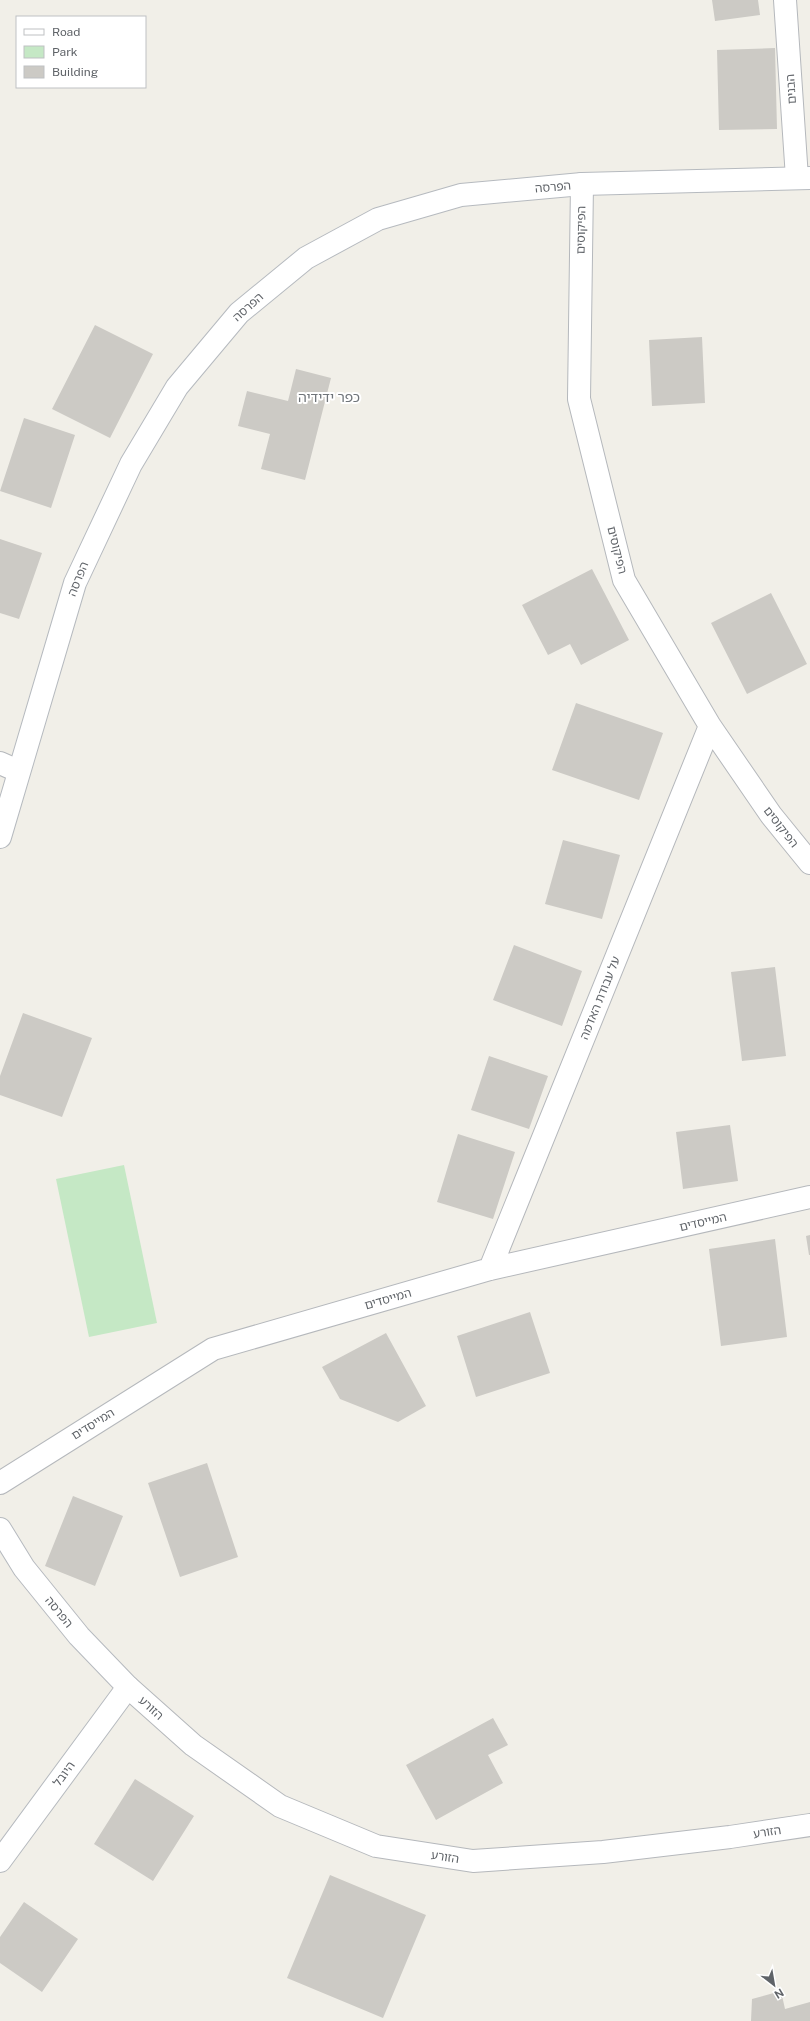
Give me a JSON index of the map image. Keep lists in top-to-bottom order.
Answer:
{
  "streets": {
    "street": [
      "הבנים",
      "הפרסה",
      "הפיקוסים",
      "על עבודת האדמה",
      "המייסדים",
      "הזורע",
      "היובל"
    ]
  },
  "crossings": [
    ["הבנים", "הפרסה"],
    ["הפרסה", "הפיקוסים"],
    ["הפרסה", "הזורע"],
    ["הפרסה", "היובל"],
    ["הפיקוסים", "על עבודת האדמה"],
    ["על עבודת האדמה", "המייסדים"],
    ["הזורע", "היובל"]
  ],
  "districts": ["כפר ידידיה"],
  "legend": ["Road", "Park", "Building"],
  "north": "bottom right"
}
